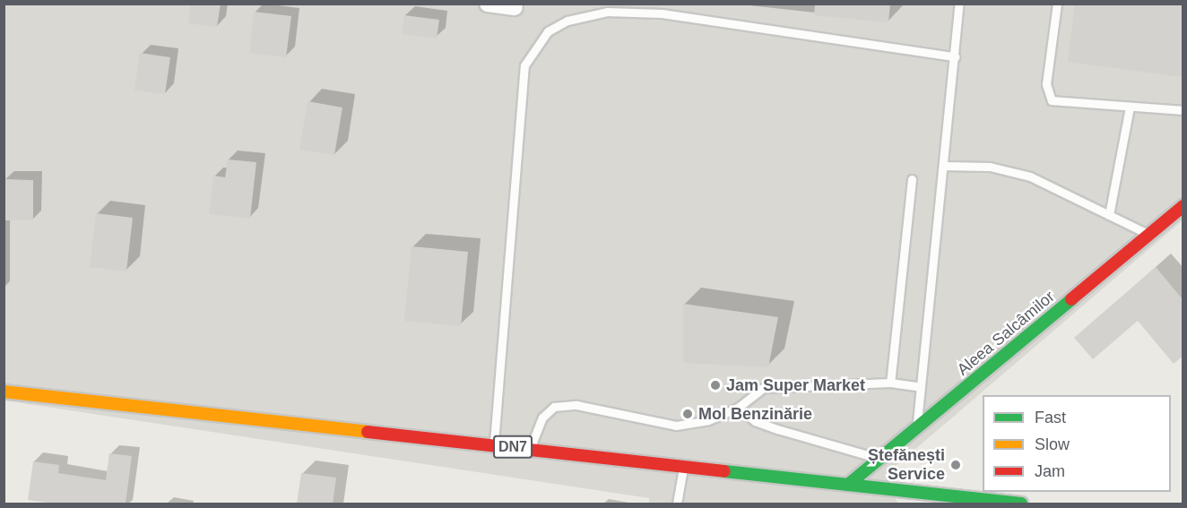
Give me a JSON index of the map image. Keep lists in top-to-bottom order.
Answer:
{
  "streets": {
    "main road": ["Aleea Salcâmilor", "DN7"]
  },
  "crossings": [
    ["Aleea Salcâmilor", "DN7"]
  ],
  "places": ["Jam Super Market", "Mol Benzinărie", "Ștefănești Service"],
  "legend": ["Fast", "Slow", "Jam"]
}
